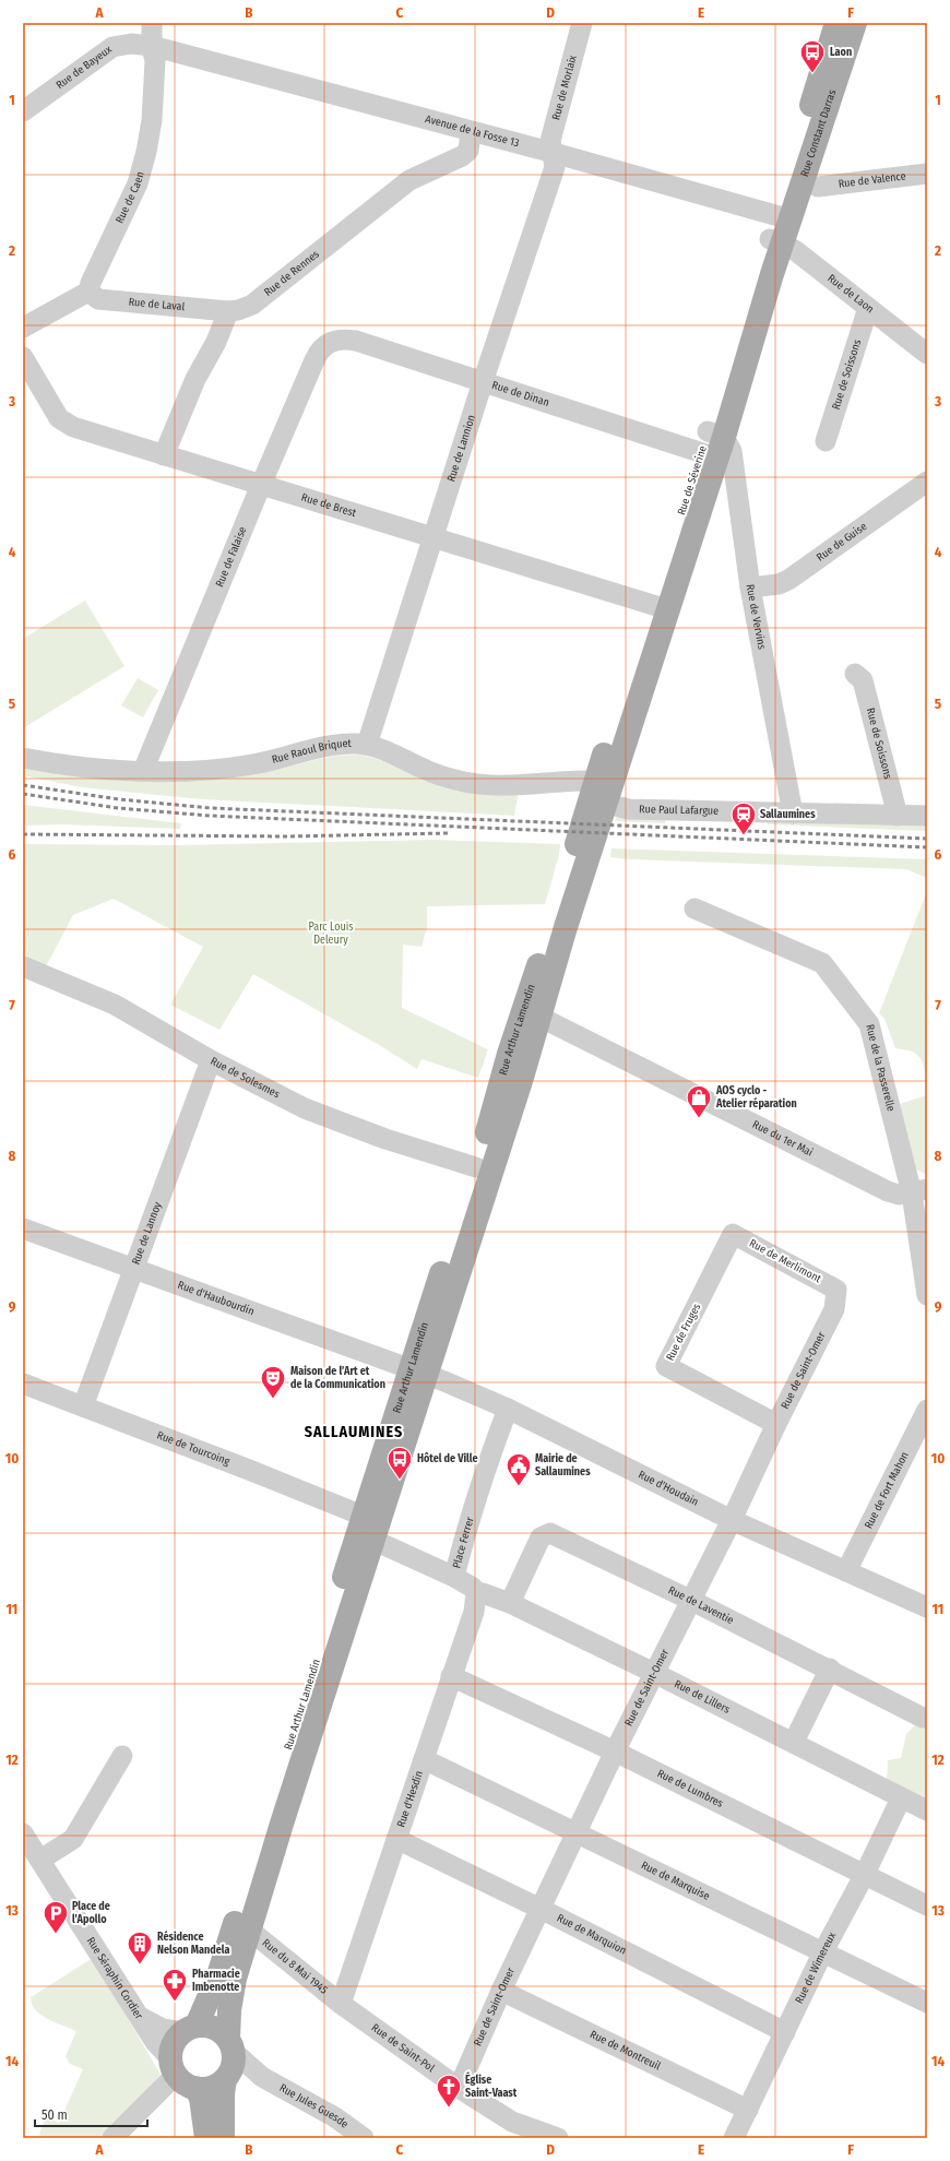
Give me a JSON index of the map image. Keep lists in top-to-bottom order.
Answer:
{
  "streets": {
    "main road": ["Rue Constant Darras", "Rue de Séverine", "Rue Arthur Lamendin"],
    "street": [
      "Rue de Bayeux",
      "Rue de Morlaix",
      "Avenue de la Fosse 13",
      "Rue de Valence",
      "Rue de Caen",
      "Rue de Rennes",
      "Rue de Laon",
      "Rue de Laval",
      "Rue de Soissons",
      "Rue de Dinan",
      "Rue de Lannion",
      "Rue de Brest",
      "Rue de Guise",
      "Rue de Falaise",
      "Rue de Vervins",
      "Rue Raoul Briquet",
      "Rue Paul Lafargue",
      "Rue de la Passerelle",
      "Rue de Solesmes",
      "Rue du 1er Mai",
      "Rue de Lannoy",
      "Rue de Merlimont",
      "Rue d'Haubourdin",
      "Rue de Fruges",
      "Rue de Saint-Omer",
      "Rue de Tourcoing",
      "Rue d'Houdain",
      "Rue de Fort Mahon",
      "Place Ferrer",
      "Rue de Laventie",
      "Rue de Lillers",
      "Rue de Lumbres",
      "Rue d'Hesdin",
      "Rue de Marquise",
      "Rue de Marquion",
      "Rue du 8 Mai 1945",
      "Rue de Wimereux",
      "Rue Séraphin Cordier",
      "Rue de Saint-Pol",
      "Rue de Montreuil",
      "Rue Jules Guesde"
    ]
  },
  "crossings": [
    ["Rue de Bayeux", "Avenue de la Fosse 13"],
    ["Rue de Bayeux", "Rue de Caen"],
    ["Rue de Morlaix", "Avenue de la Fosse 13"],
    ["Rue de Morlaix", "Rue de Lannion"],
    ["Avenue de la Fosse 13", "Rue Constant Darras"],
    ["Avenue de la Fosse 13", "Rue de Caen"],
    ["Avenue de la Fosse 13", "Rue de Rennes"],
    ["Avenue de la Fosse 13", "Rue de Lannion"],
    ["Rue Constant Darras", "Rue de Laon"],
    ["Rue Constant Darras", "Rue de Séverine"],
    ["Rue de Caen", "Rue de Laval"],
    ["Rue de Rennes", "Rue de Laval"],
    ["Rue de Laon", "Rue de Soissons"],
    ["Rue de Laon", "Rue de Séverine"],
    ["Rue de Soissons", "Rue Paul Lafargue"],
    ["Rue de Dinan", "Rue de Lannion"],
    ["Rue de Dinan", "Rue de Séverine"],
    ["Rue de Dinan", "Rue de Falaise"],
    ["Rue de Dinan", "Rue de Vervins"],
    ["Rue de Lannion", "Rue de Brest"],
    ["Rue de Lannion", "Rue Raoul Briquet"],
    ["Rue de Séverine", "Rue de Brest"],
    ["Rue de Séverine", "Rue de Vervins"],
    ["Rue de Séverine", "Rue Raoul Briquet"],
    ["Rue de Séverine", "Rue Paul Lafargue"],
    ["Rue de Séverine", "Rue Arthur Lamendin"],
    ["Rue de Brest", "Rue de Falaise"],
    ["Rue de Guise", "Rue de Vervins"],
    ["Rue de Falaise", "Rue Raoul Briquet"],
    ["Rue de Vervins", "Rue Paul Lafargue"],
    ["Rue Raoul Briquet", "Rue Paul Lafargue"],
    ["Rue Raoul Briquet", "Rue Arthur Lamendin"],
    ["Rue Paul Lafargue", "Rue Arthur Lamendin"],
    ["Rue Arthur Lamendin", "Rue de Solesmes"],
    ["Rue Arthur Lamendin", "Rue du 1er Mai"],
    ["Rue Arthur Lamendin", "Rue d'Haubourdin"],
    ["Rue Arthur Lamendin", "Rue de Tourcoing"],
    ["Rue Arthur Lamendin", "Rue d'Houdain"],
    ["Rue Arthur Lamendin", "Place Ferrer"],
    ["Rue Arthur Lamendin", "Rue du 8 Mai 1945"],
    ["Rue Arthur Lamendin", "Rue Séraphin Cordier"],
    ["Rue Arthur Lamendin", "Rue Jules Guesde"],
    ["Rue de la Passerelle", "Rue du 1er Mai"],
    ["Rue de Solesmes", "Rue de Lannoy"],
    ["Rue de Lannoy", "Rue d'Haubourdin"],
    ["Rue de Lannoy", "Rue de Tourcoing"],
    ["Rue de Merlimont", "Rue de Fruges"],
    ["Rue de Merlimont", "Rue de Saint-Omer"],
    ["Rue d'Haubourdin", "Rue d'Houdain"],
    ["Rue de Fruges", "Rue de Saint-Omer"],
    ["Rue de Saint-Omer", "Rue d'Houdain"],
    ["Rue de Saint-Omer", "Rue de Laventie"],
    ["Rue de Saint-Omer", "Rue de Lillers"],
    ["Rue de Saint-Omer", "Rue de Lumbres"],
    ["Rue de Saint-Omer", "Rue de Marquise"],
    ["Rue de Saint-Omer", "Rue de Marquion"],
    ["Rue de Saint-Omer", "Rue de Saint-Pol"],
    ["Rue de Saint-Omer", "Rue de Montreuil"],
    ["Rue de Tourcoing", "Place Ferrer"],
    ["Rue d'Houdain", "Rue de Fort Mahon"],
    ["Rue d'Houdain", "Place Ferrer"],
    ["Place Ferrer", "Rue de Lillers"],
    ["Rue de Laventie", "Rue de Lillers"],
    ["Rue de Lillers", "Rue d'Hesdin"],
    ["Rue de Lillers", "Rue de Wimereux"],
    ["Rue de Lumbres", "Rue d'Hesdin"],
    ["Rue de Lumbres", "Rue de Wimereux"],
    ["Rue d'Hesdin", "Rue de Marquise"],
    ["Rue d'Hesdin", "Rue de Marquion"],
    ["Rue d'Hesdin", "Rue du 8 Mai 1945"],
    ["Rue d'Hesdin", "Rue de Saint-Pol"],
    ["Rue de Marquise", "Rue de Wimereux"],
    ["Rue de Marquion", "Rue de Wimereux"],
    ["Rue du 8 Mai 1945", "Rue de Saint-Pol"],
    ["Rue de Wimereux", "Rue de Montreuil"],
    ["Rue Séraphin Cordier", "Rue Jules Guesde"]
  ],
  "districts": ["SALLAUMINES"],
  "parks": ["Parc Louis Deleury"],
  "places": {
    "bus stop": ["Laon", "Hôtel de Ville"],
    "station": ["Sallaumines"],
    "shop": ["AOS cyclo - Atelier réparation"],
    "theatre": ["Maison de l’Art et de la Communication"],
    "public building": ["Mairie de Sallaumines"],
    "parking": ["Place de l'Apollo"],
    "building": ["Résidence Nelson Mandela"],
    "pharmacy": ["Pharmacie Imbenotte"],
    "church": ["Église Saint-Vaast"]
  },
  "scale_bar": "50 m",
  "grid": {
    "columns": [
      "A",
      "B",
      "C",
      "D",
      "E",
      "F"
    ],
    "rows": [
      "1",
      "2",
      "3",
      "4",
      "5",
      "6",
      "7",
      "8",
      "9",
      "10",
      "11",
      "12",
      "13",
      "14"
    ]
  }
}
